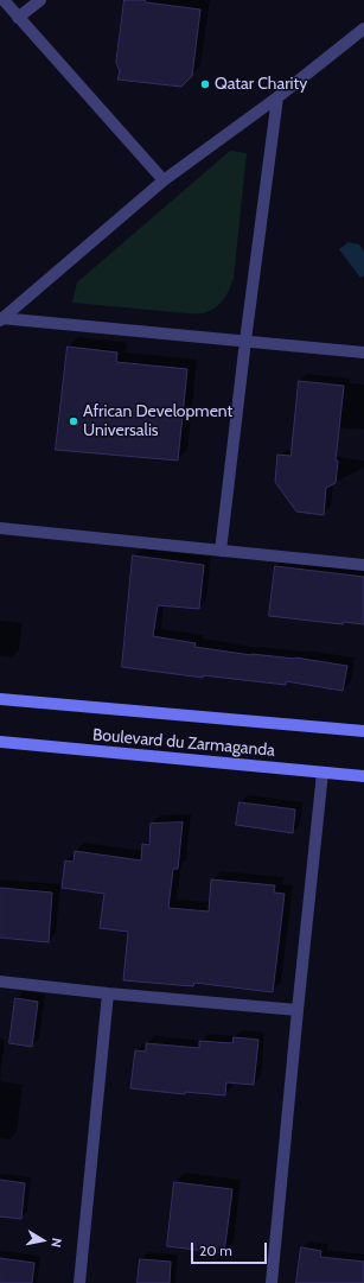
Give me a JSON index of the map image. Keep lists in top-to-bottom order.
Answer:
{
  "streets": {
    "main road": ["Boulevard du Zarmaganda"]
  },
  "places": ["Qatar Charity", "African Development Universalis"],
  "scale_bar": "20 m",
  "north": "right"
}
